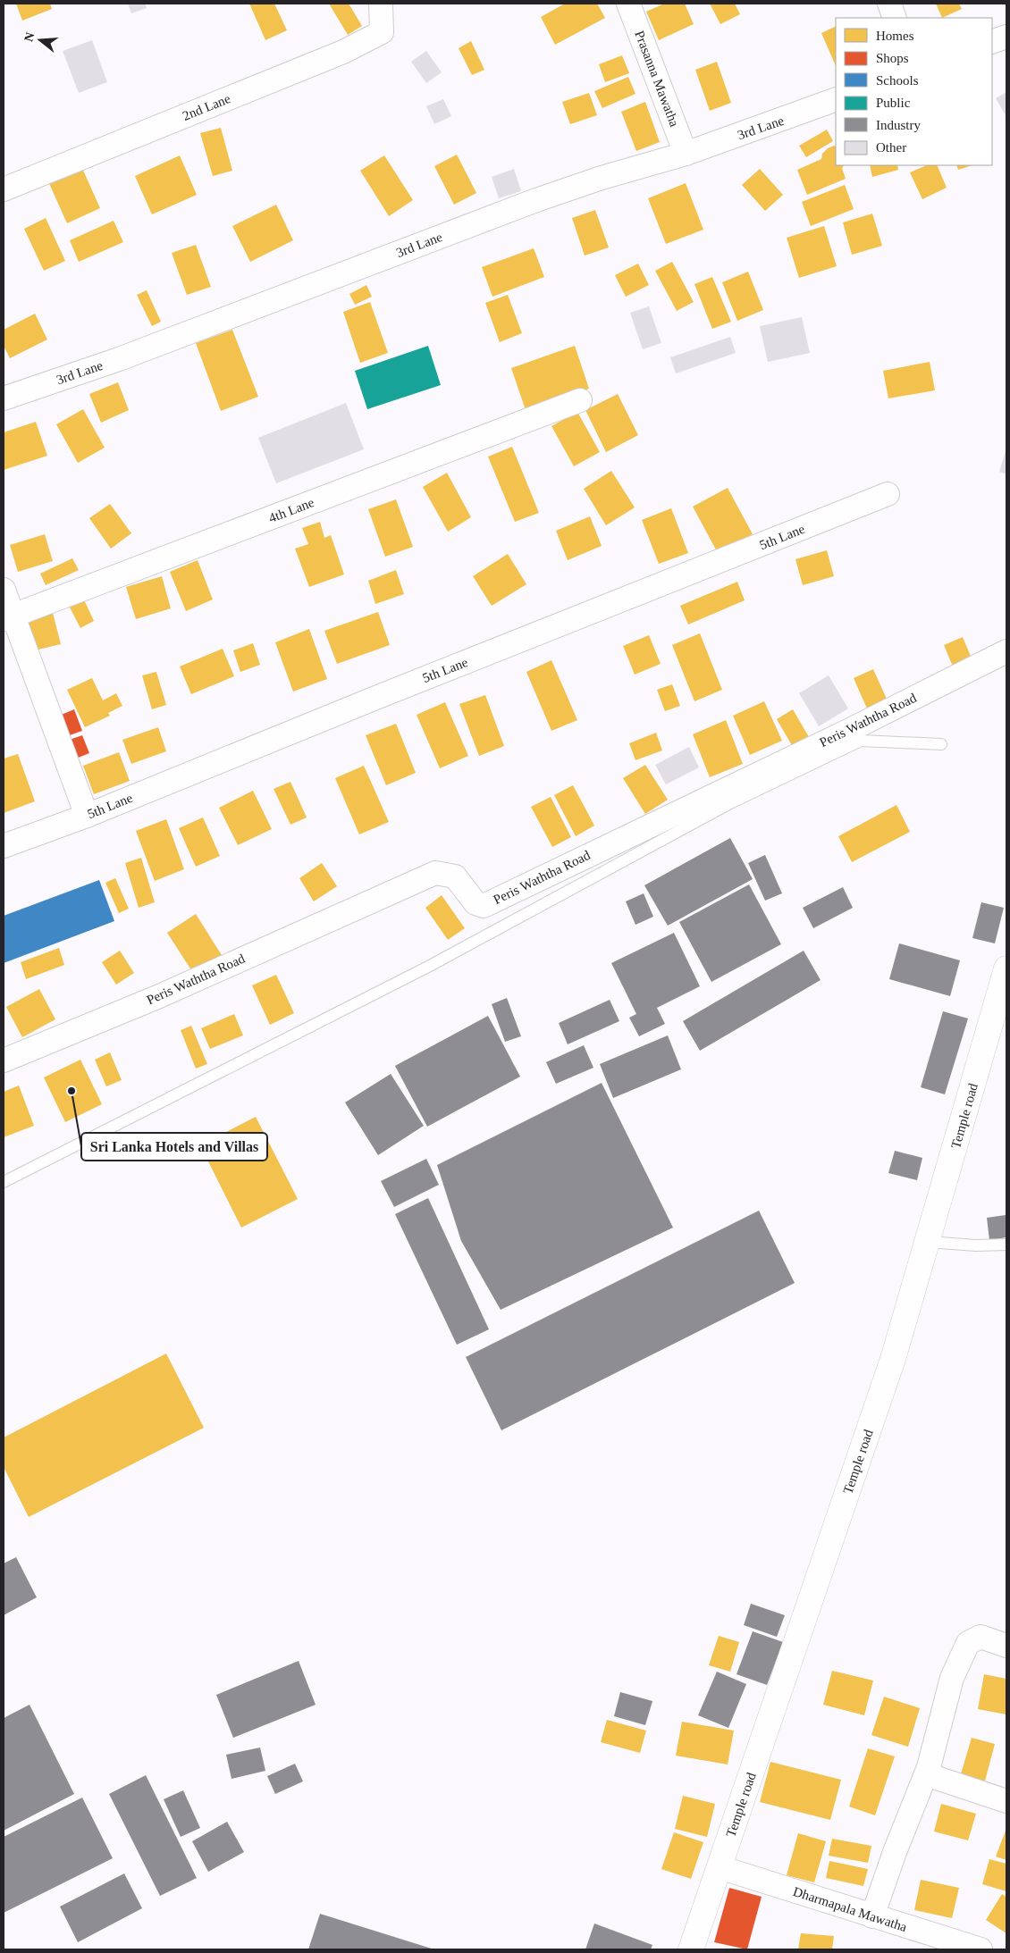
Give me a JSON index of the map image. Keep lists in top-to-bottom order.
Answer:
{
  "streets": {
    "street": [
      "Prasanna Mawatha",
      "2nd Lane",
      "3rd Lane",
      "4th Lane",
      "5th Lane",
      "Peris Waththa Road",
      "Temple road",
      "Dharmapala Mawatha"
    ]
  },
  "crossings": [
    ["Prasanna Mawatha", "3rd Lane"],
    ["Temple road", "Dharmapala Mawatha"]
  ],
  "places": ["Sri Lanka Hotels and Villas"],
  "legend": [
    "Homes",
    "Shops",
    "Schools",
    "Public",
    "Industry",
    "Other"
  ],
  "north": "left"
}
